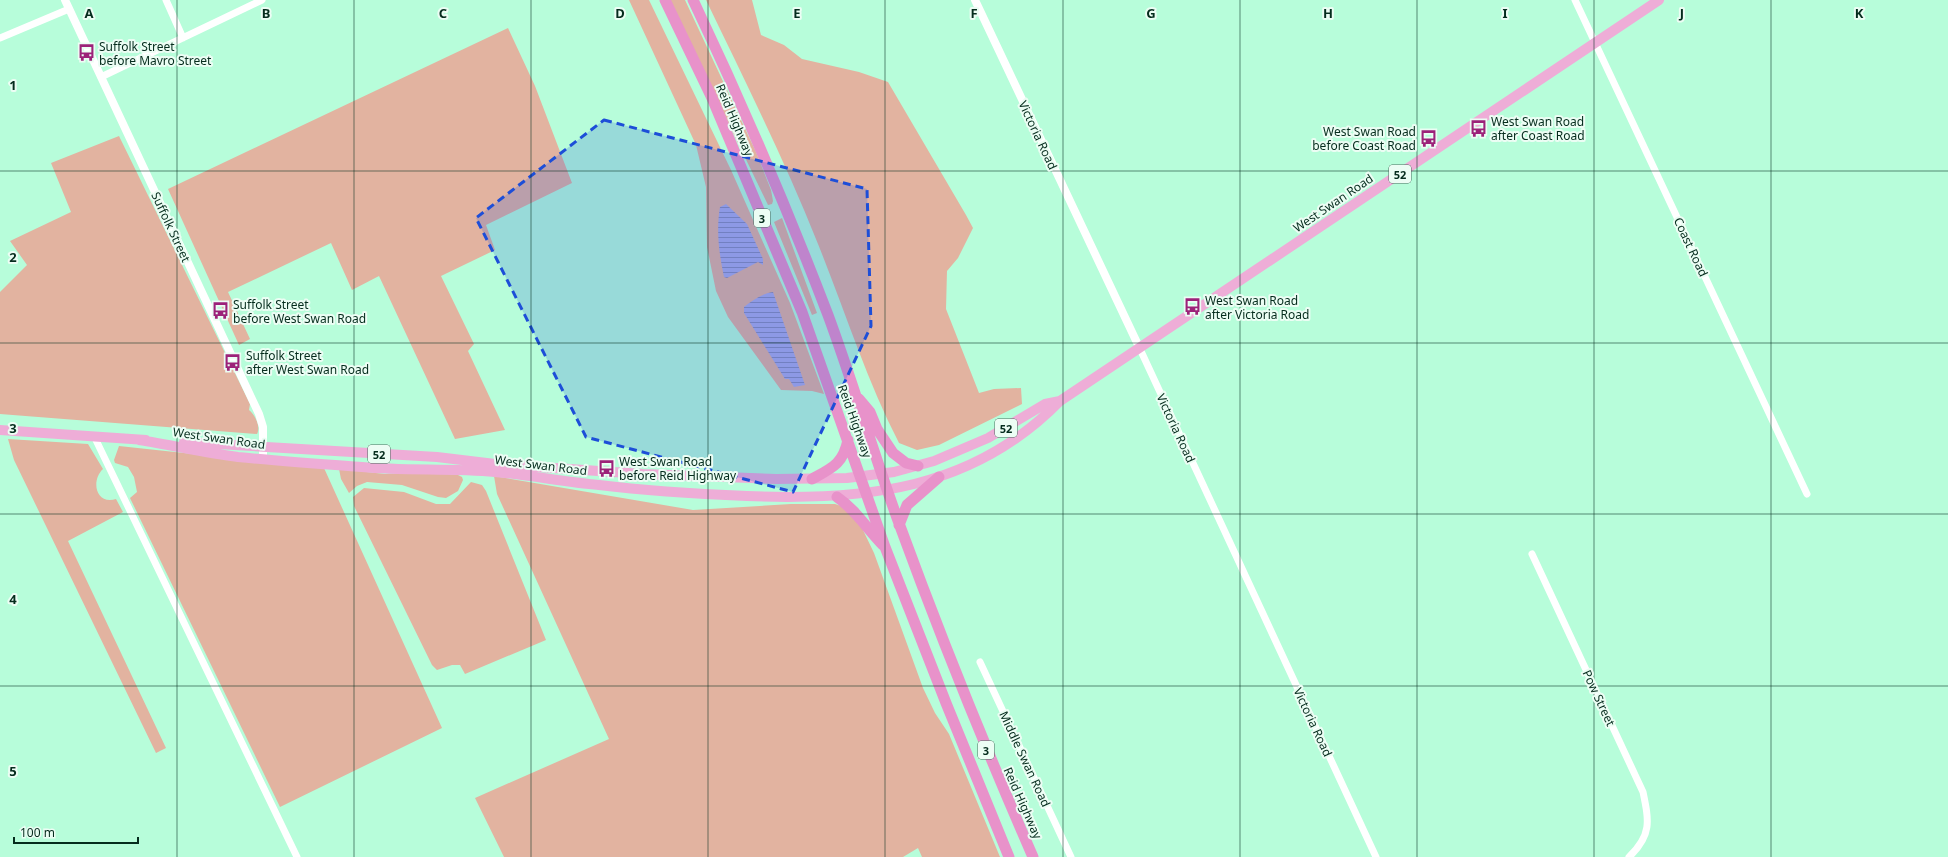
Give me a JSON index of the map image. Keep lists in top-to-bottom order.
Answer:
{
  "streets": {
    "highway": ["Reid Highway", "3"],
    "main road": ["52", "West Swan Road"],
    "street": [
      "Victoria Road",
      "Suffolk Street",
      "Coast Road",
      "Pow Street",
      "Middle Swan Road"
    ]
  },
  "crossings": [
    ["Reid Highway", "West Swan Road"],
    ["Victoria Road", "West Swan Road"],
    ["West Swan Road", "Suffolk Street"],
    ["West Swan Road", "Coast Road"]
  ],
  "places": {
    "bus stop": [
      "Suffolk Street before Mavro Street",
      "West Swan Road after Coast Road",
      "West Swan Road before Coast Road",
      "West Swan Road after Victoria Road",
      "Suffolk Street before West Swan Road",
      "Suffolk Street after West Swan Road",
      "West Swan Road before Reid Highway"
    ]
  },
  "scale_bar": "100 m",
  "grid": {
    "columns": [
      "A",
      "B",
      "C",
      "D",
      "E",
      "F",
      "G",
      "H",
      "I",
      "J",
      "K"
    ],
    "rows": [
      "1",
      "2",
      "3",
      "4",
      "5"
    ]
  }
}
